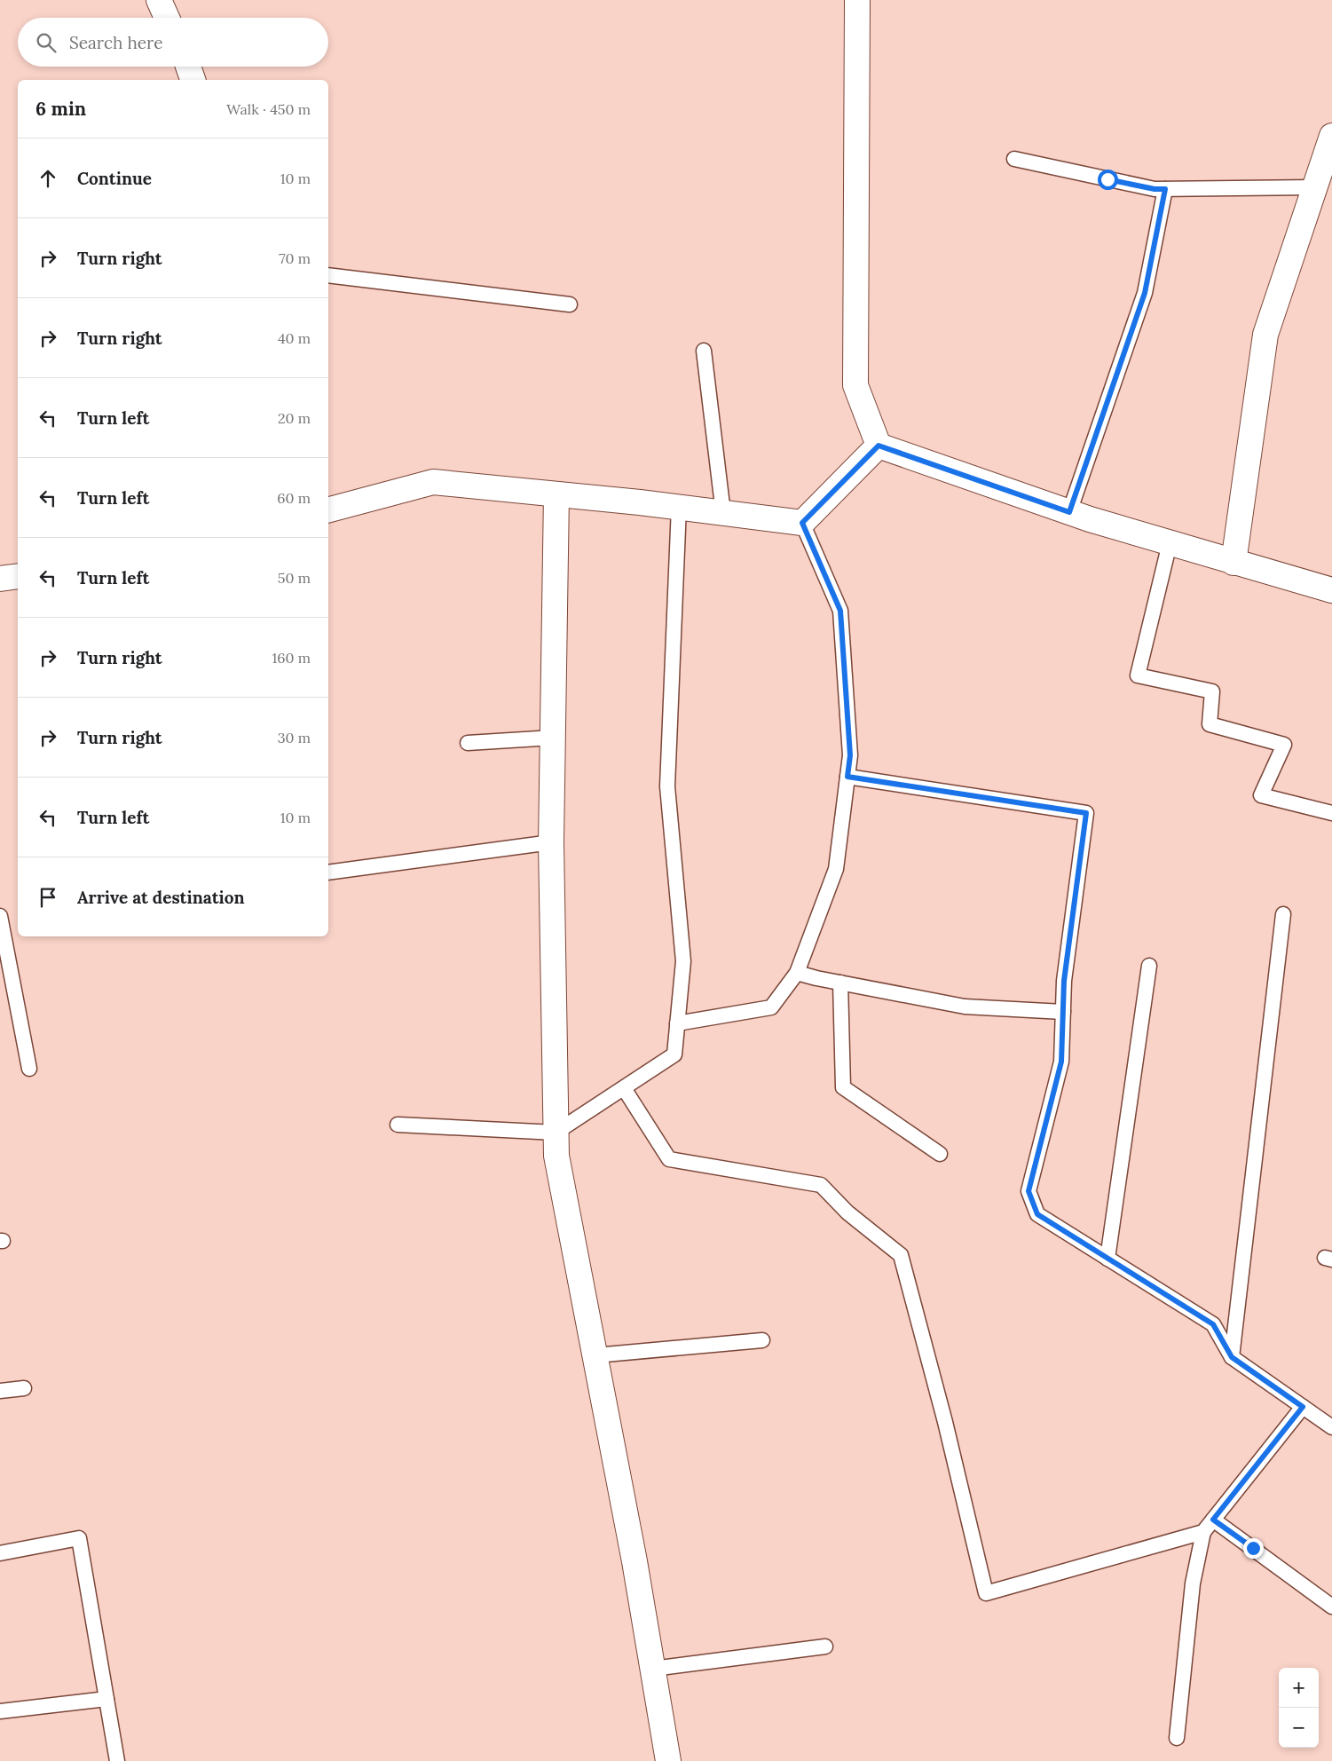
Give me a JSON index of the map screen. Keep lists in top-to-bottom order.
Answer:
{
  "page": {
    "search": "Search here",
    "heading": ["6 min", "Walk · 450 m"],
    "list": [
      ["Continue", "10 m"],
      ["Turn right", "70 m"],
      ["Turn right", "40 m"],
      ["Turn left", "20 m"],
      ["Turn left", "60 m"],
      ["Turn left", "50 m"],
      ["Turn right", "160 m"],
      ["Turn right", "30 m"],
      ["Turn left", "10 m"],
      "Arrive at destination"
    ],
    "map_buttons": ["+", "−"]
  }
}
